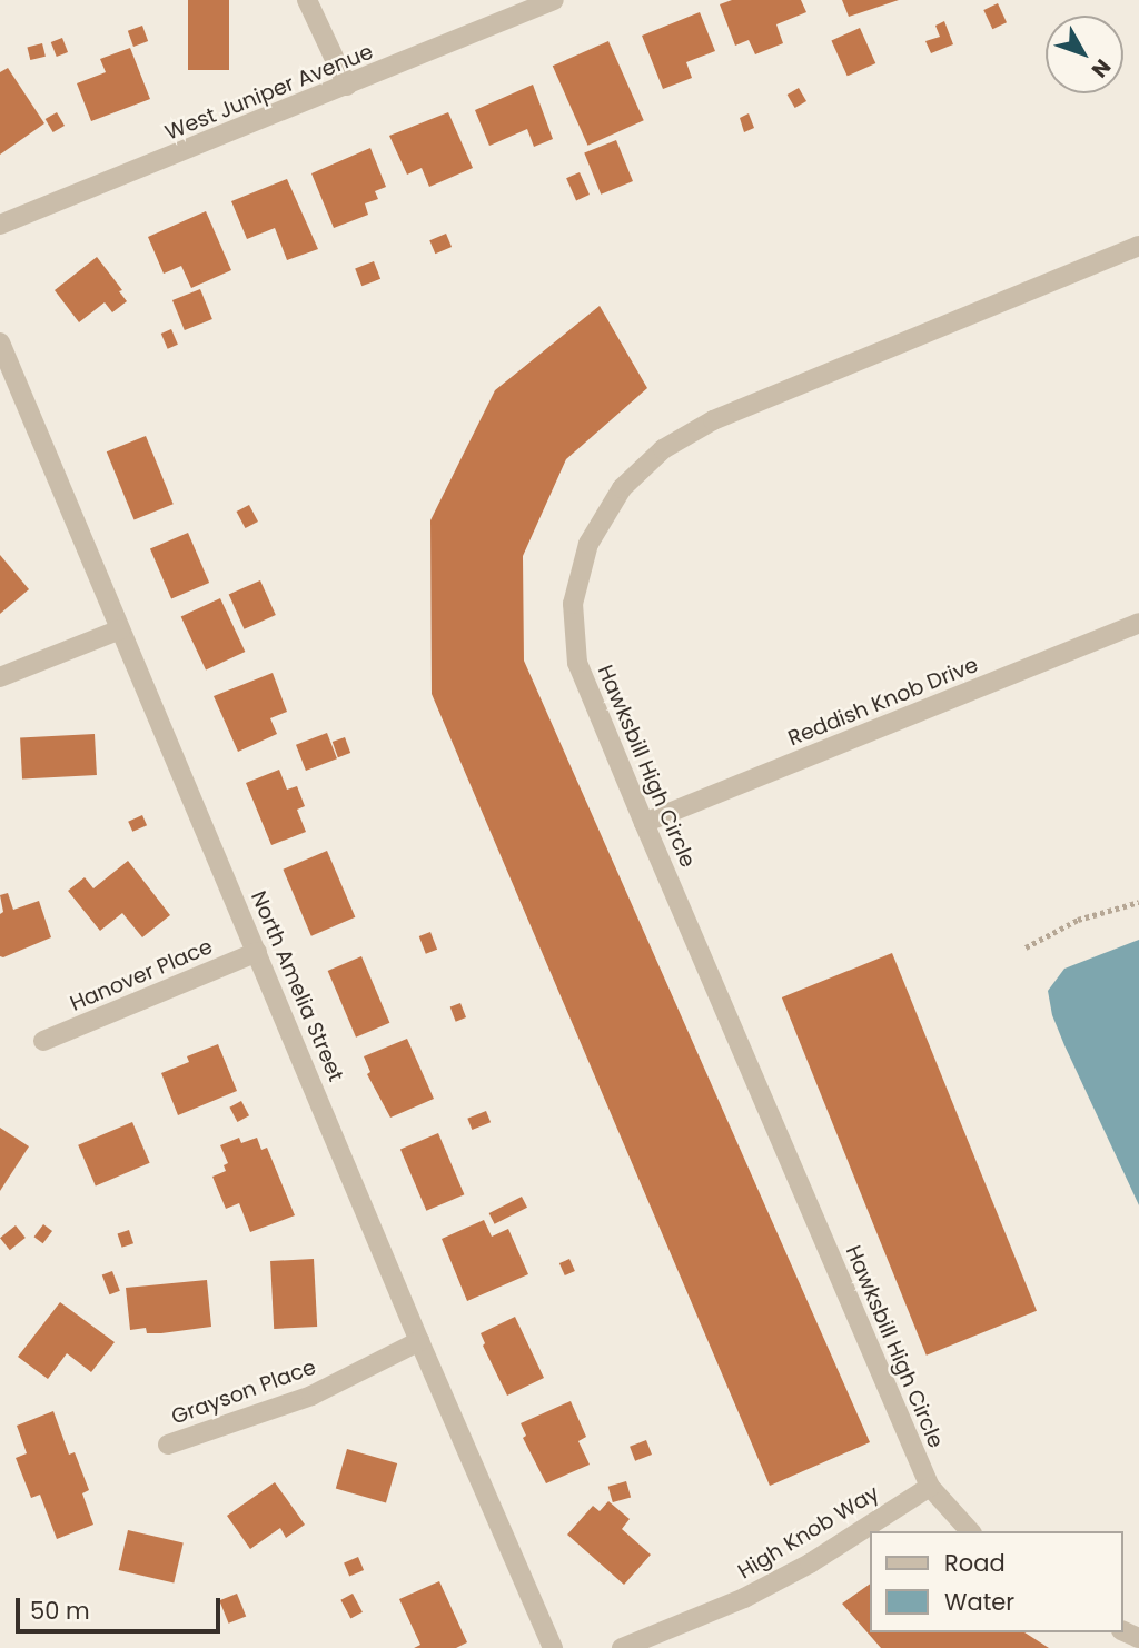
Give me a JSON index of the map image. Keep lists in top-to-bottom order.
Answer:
{
  "streets": {
    "street": [
      "West Juniper Avenue",
      "Reddish Knob Drive",
      "Hawksbill High Circle",
      "Hanover Place",
      "North Amelia Street",
      "Grayson Place",
      "High Knob Way"
    ]
  },
  "crossings": [
    ["Reddish Knob Drive", "Hawksbill High Circle"],
    ["Hawksbill High Circle", "High Knob Way"],
    ["Hanover Place", "North Amelia Street"],
    ["North Amelia Street", "Grayson Place"]
  ],
  "legend": ["Road", "Water"],
  "scale_bar": "50 m",
  "north": "bottom right"
}
